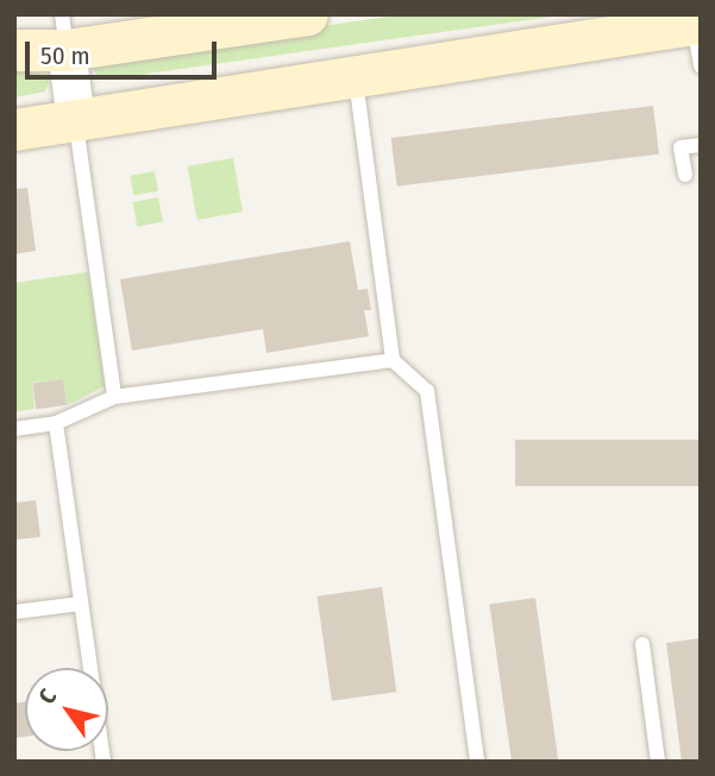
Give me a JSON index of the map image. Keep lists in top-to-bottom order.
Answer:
{
  "scale_bar": "50 m",
  "north": "top left"
}
